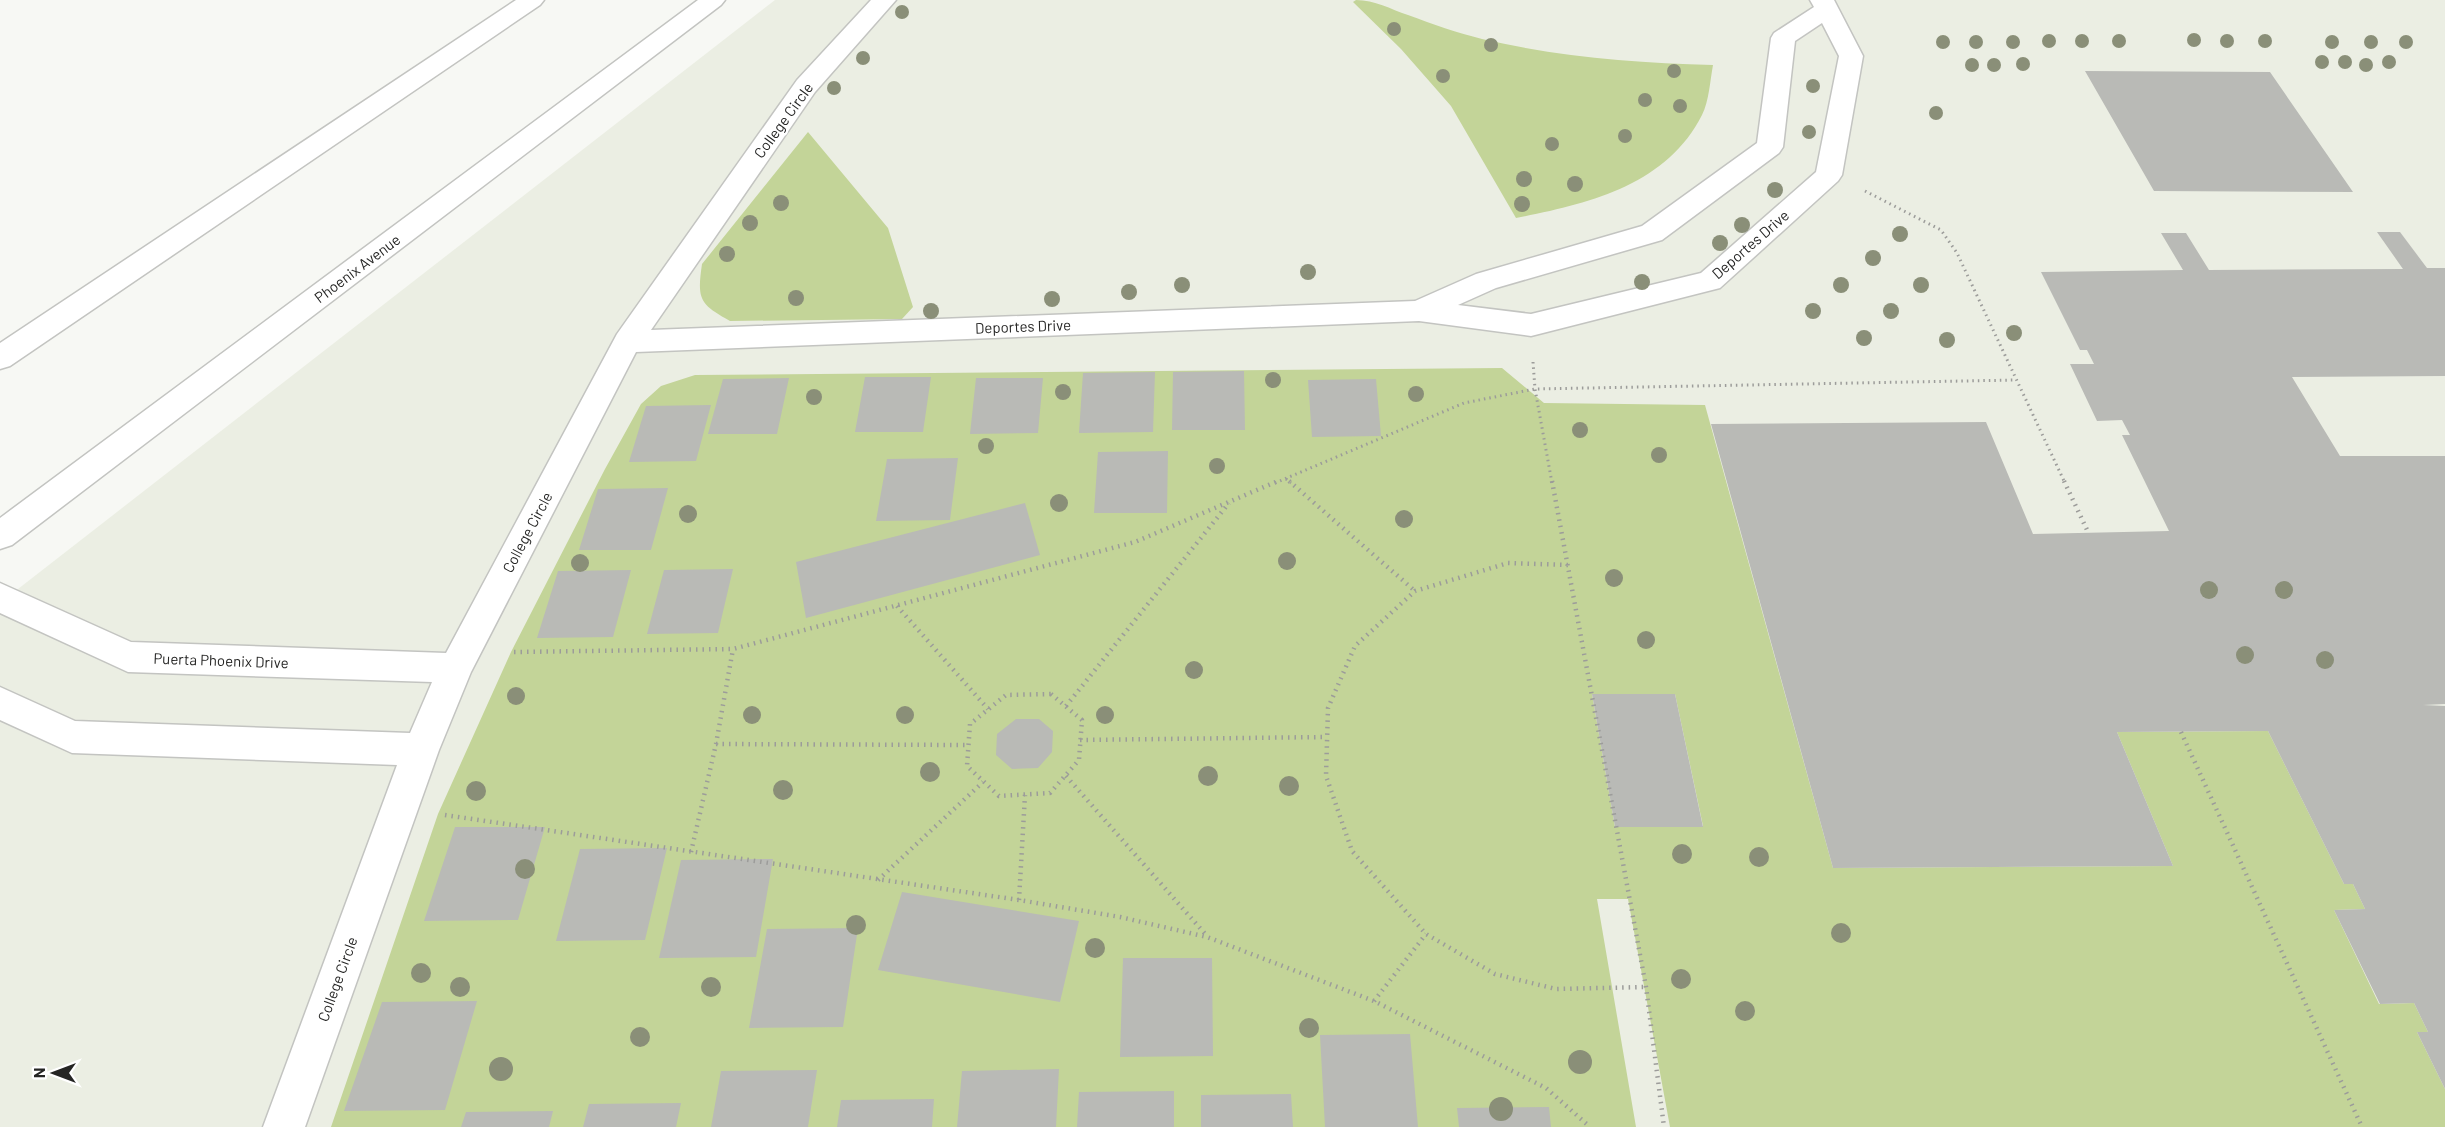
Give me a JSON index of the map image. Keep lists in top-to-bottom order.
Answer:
{
  "streets": {
    "street": [
      "College Circle",
      "Deportes Drive",
      "Phoenix Avenue",
      "Puerta Phoenix Drive"
    ]
  },
  "crossings": [
    ["College Circle", "Deportes Drive"],
    ["College Circle", "Puerta Phoenix Drive"]
  ],
  "north": "left"
}
